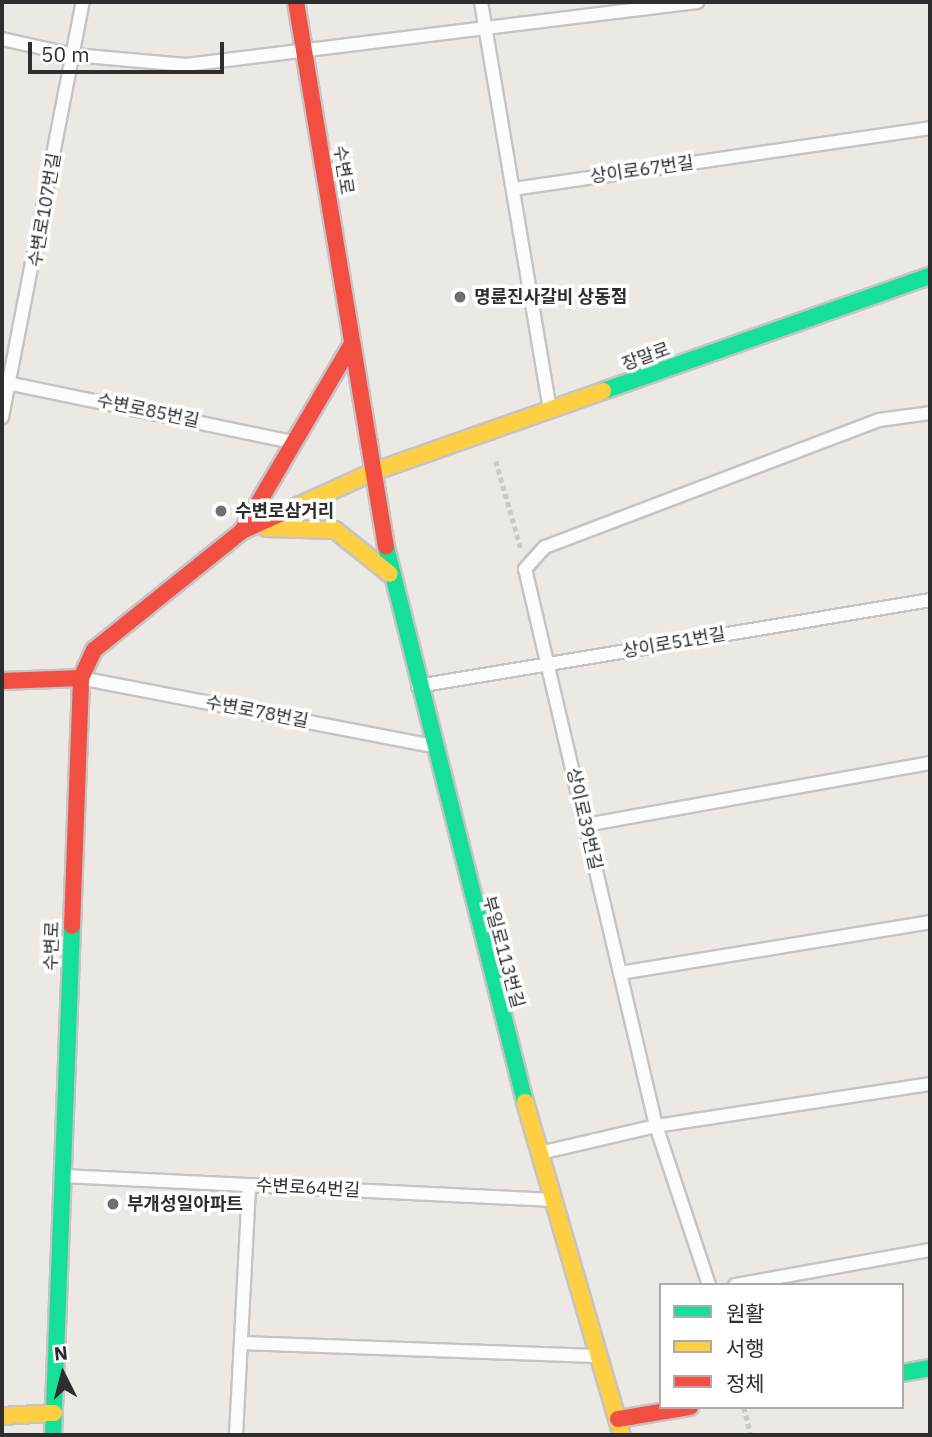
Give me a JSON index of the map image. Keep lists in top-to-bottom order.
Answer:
{
  "streets": {
    "street": ["수변로", "장말로", "부일로113번길"],
    "lane": [
      "상이로67번길",
      "수변로107번길",
      "수변로85번길",
      "상이로51번길",
      "수변로78번길",
      "상이로39번길",
      "수변로64번길"
    ]
  },
  "crossings": [
    ["수변로", "장말로"],
    ["수변로", "수변로85번길"],
    ["수변로", "수변로78번길"],
    ["수변로", "부일로113번길"],
    ["수변로", "수변로64번길"],
    ["수변로107번길", "수변로85번길"],
    ["장말로", "부일로113번길"],
    ["상이로51번길", "상이로39번길"],
    ["상이로51번길", "부일로113번길"],
    ["수변로78번길", "부일로113번길"],
    ["부일로113번길", "수변로64번길"]
  ],
  "places": ["명륜진사갈비 상동점", "수변로삼거리", "부개성일아파트"],
  "legend": ["원활", "서행", "정체"],
  "scale_bar": "50 m",
  "north": "top"
}
